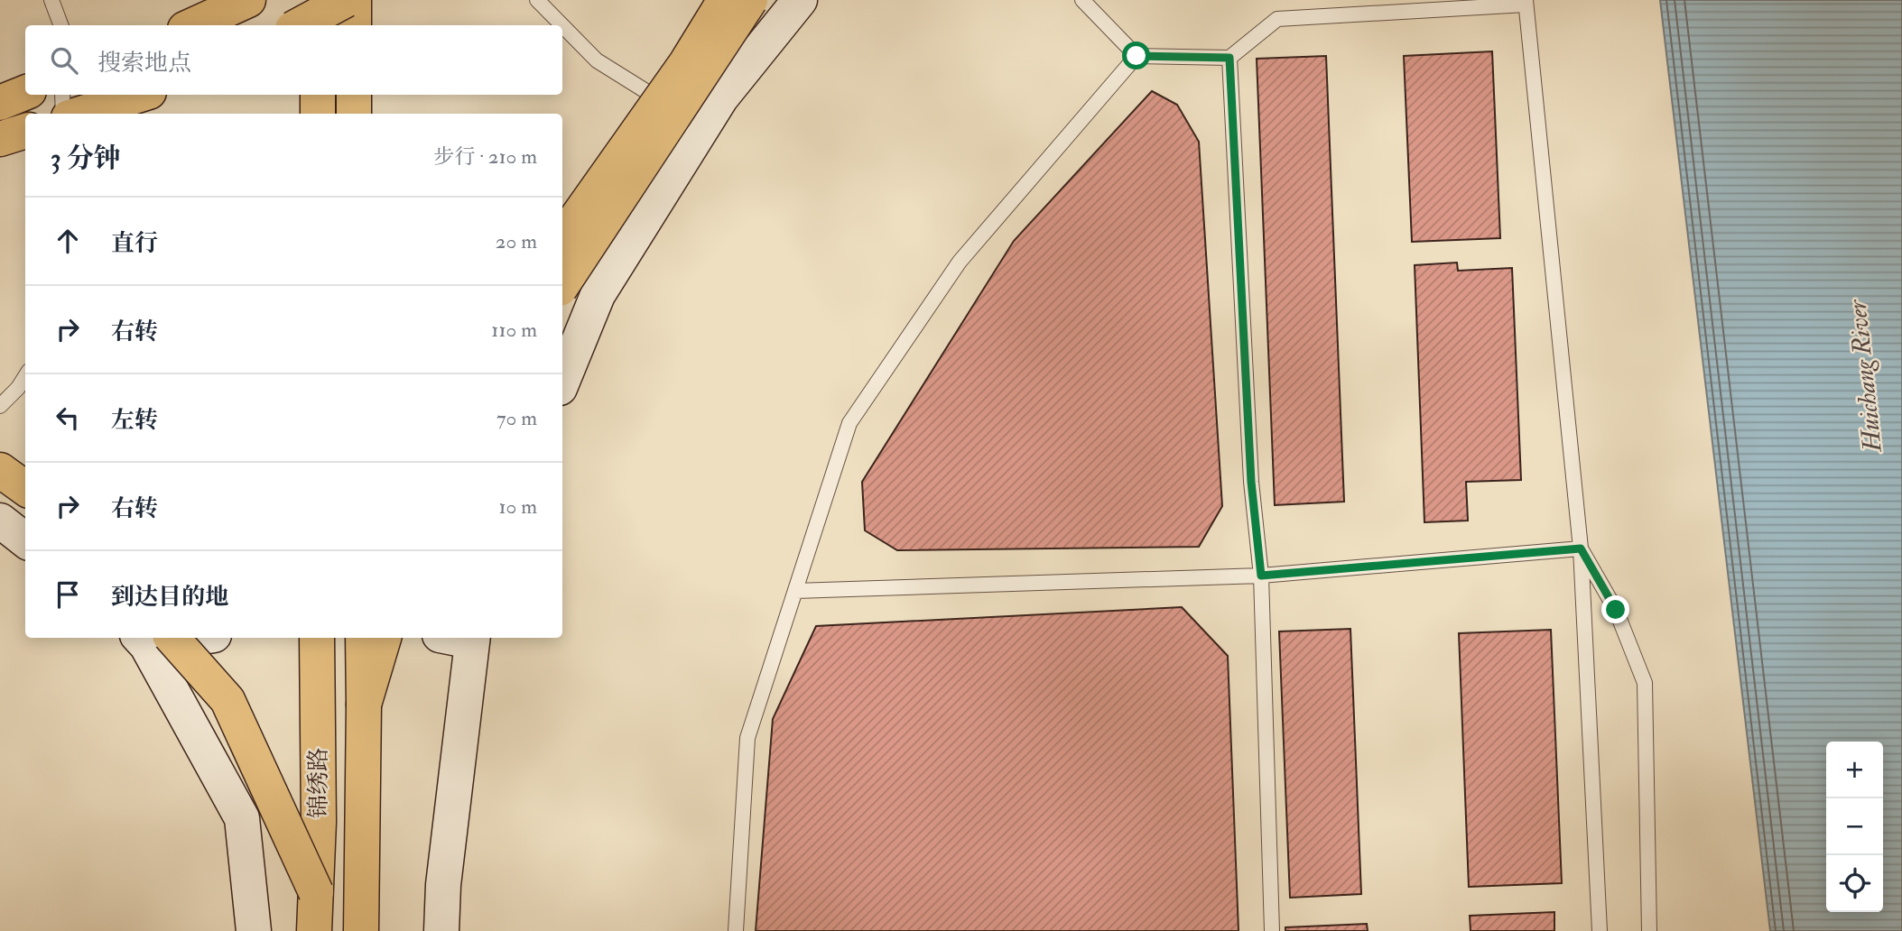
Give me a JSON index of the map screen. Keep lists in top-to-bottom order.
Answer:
{
  "streets": {
    "main road": ["锦绣路"]
  },
  "water": ["Huichang River"],
  "page": {
    "search": "搜索地点",
    "heading": ["3 分钟", "步行 · 210 m"],
    "list": [
      ["直行", "20 m"],
      ["右转", "110 m"],
      ["左转", "70 m"],
      ["右转", "10 m"],
      "到达目的地"
    ],
    "map_buttons": ["+", "−"]
  }
}
